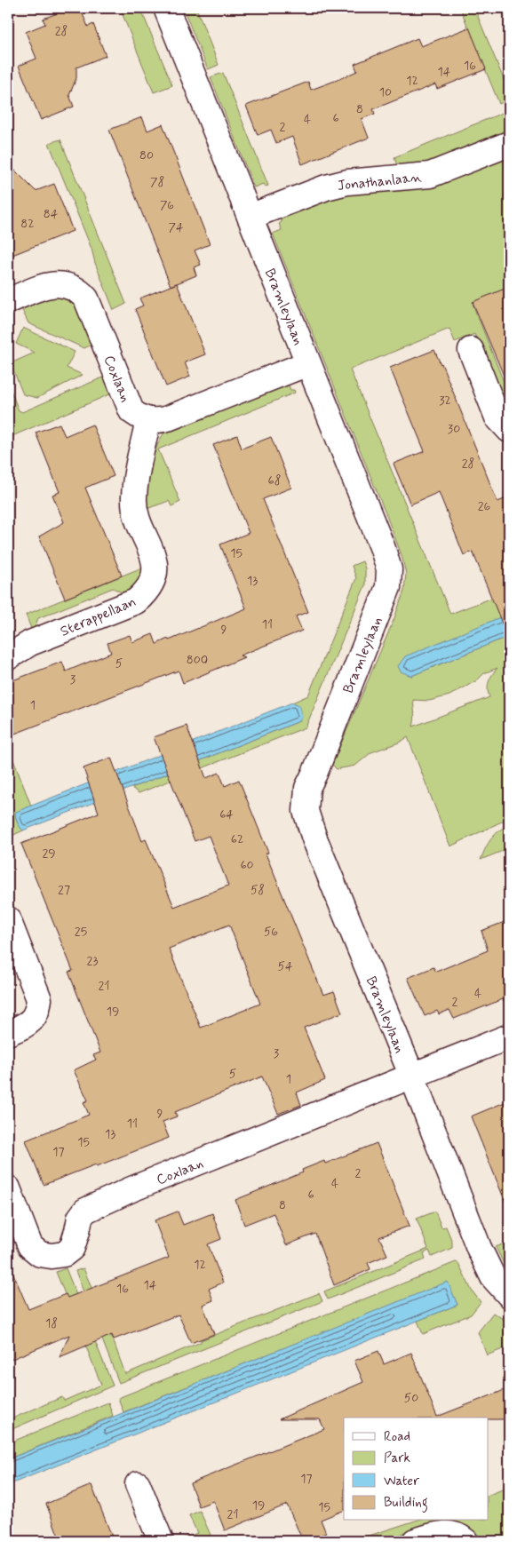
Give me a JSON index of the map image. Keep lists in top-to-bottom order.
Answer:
{
  "streets": {
    "street": [
      "Jonathanlaan",
      "Bramleylaan",
      "Coxlaan",
      "Sterappellaan"
    ]
  },
  "crossings": [
    ["Jonathanlaan", "Bramleylaan"],
    ["Bramleylaan", "Coxlaan"],
    ["Coxlaan", "Sterappellaan"]
  ],
  "house_numbers": [
    "28",
    "16",
    "14",
    "12",
    "10",
    "8",
    "6",
    "4",
    "2",
    "80",
    "78",
    "76",
    "84",
    "82",
    "74",
    "32",
    "30",
    "28",
    "68",
    "26",
    "15",
    "13",
    "11",
    "9",
    "800",
    "5",
    "3",
    "1",
    "64",
    "62",
    "29",
    "60",
    "27",
    "58",
    "25",
    "56",
    "23",
    "54",
    "21",
    "4",
    "2",
    "19",
    "3",
    "5",
    "1",
    "9",
    "11",
    "13",
    "15",
    "17",
    "2",
    "4",
    "6",
    "8",
    "12",
    "14",
    "16",
    "18",
    "50",
    "17",
    "19",
    "15",
    "21"
  ],
  "legend": [
    "Road",
    "Park",
    "Water",
    "Building"
  ]
}
